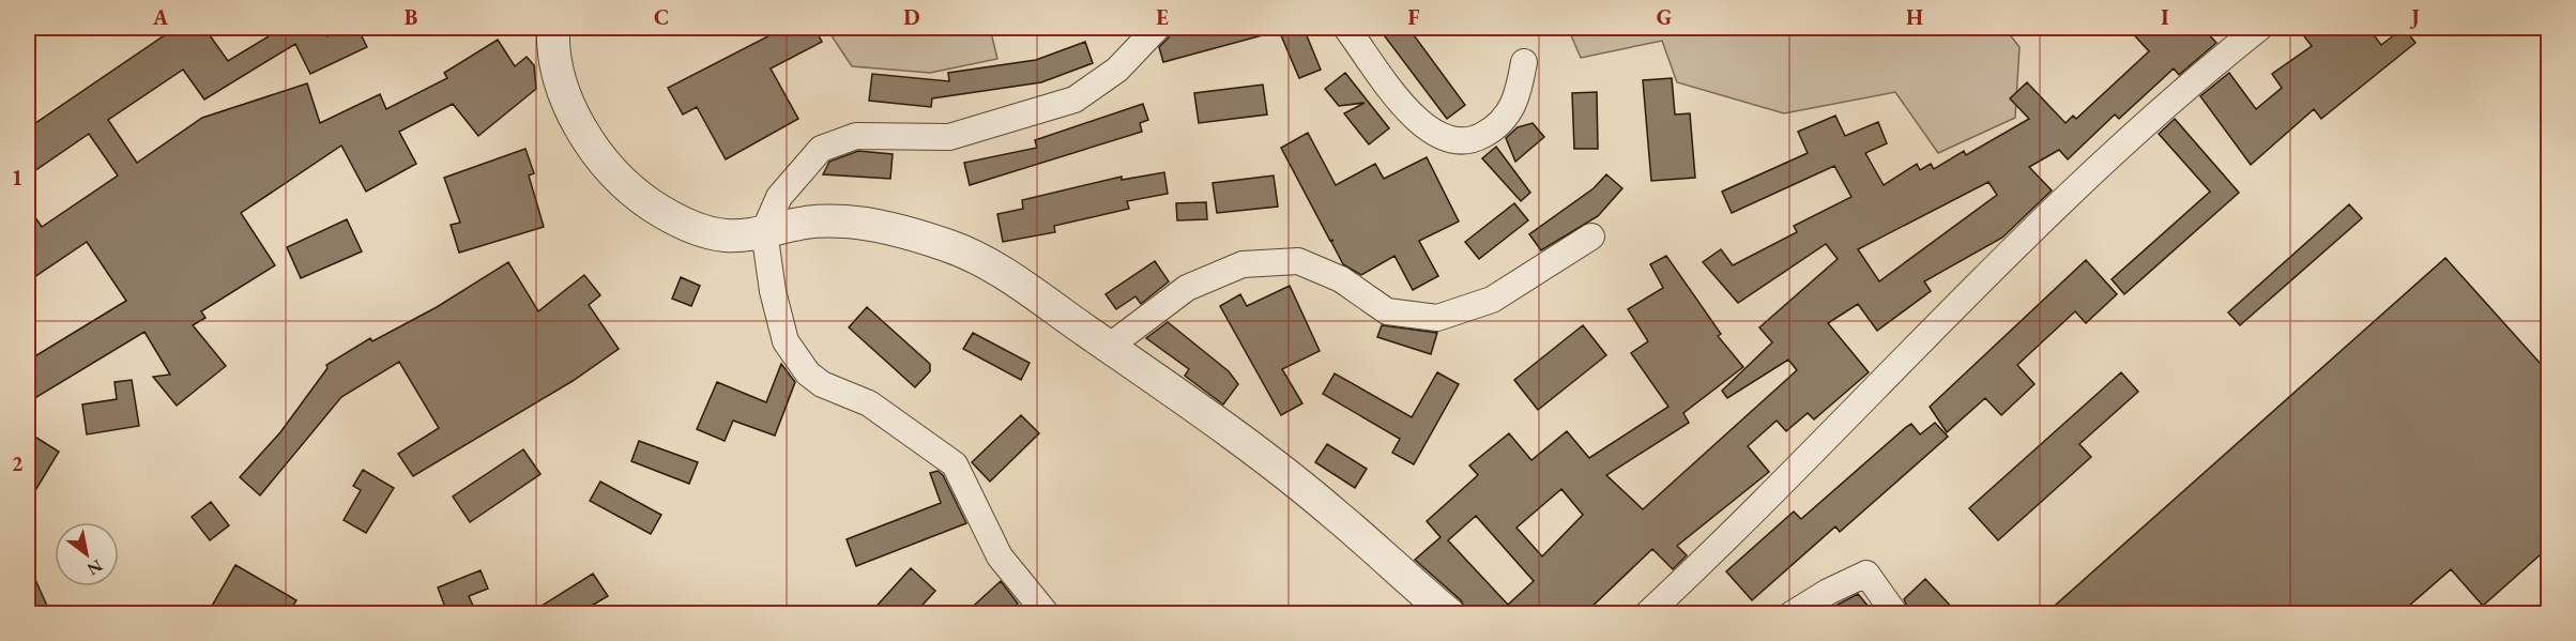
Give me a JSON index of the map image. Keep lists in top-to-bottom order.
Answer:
{
  "north": "bottom right",
  "grid": {
    "columns": [
      "A",
      "B",
      "C",
      "D",
      "E",
      "F",
      "G",
      "H",
      "I",
      "J"
    ],
    "rows": ["1", "2"]
  }
}
